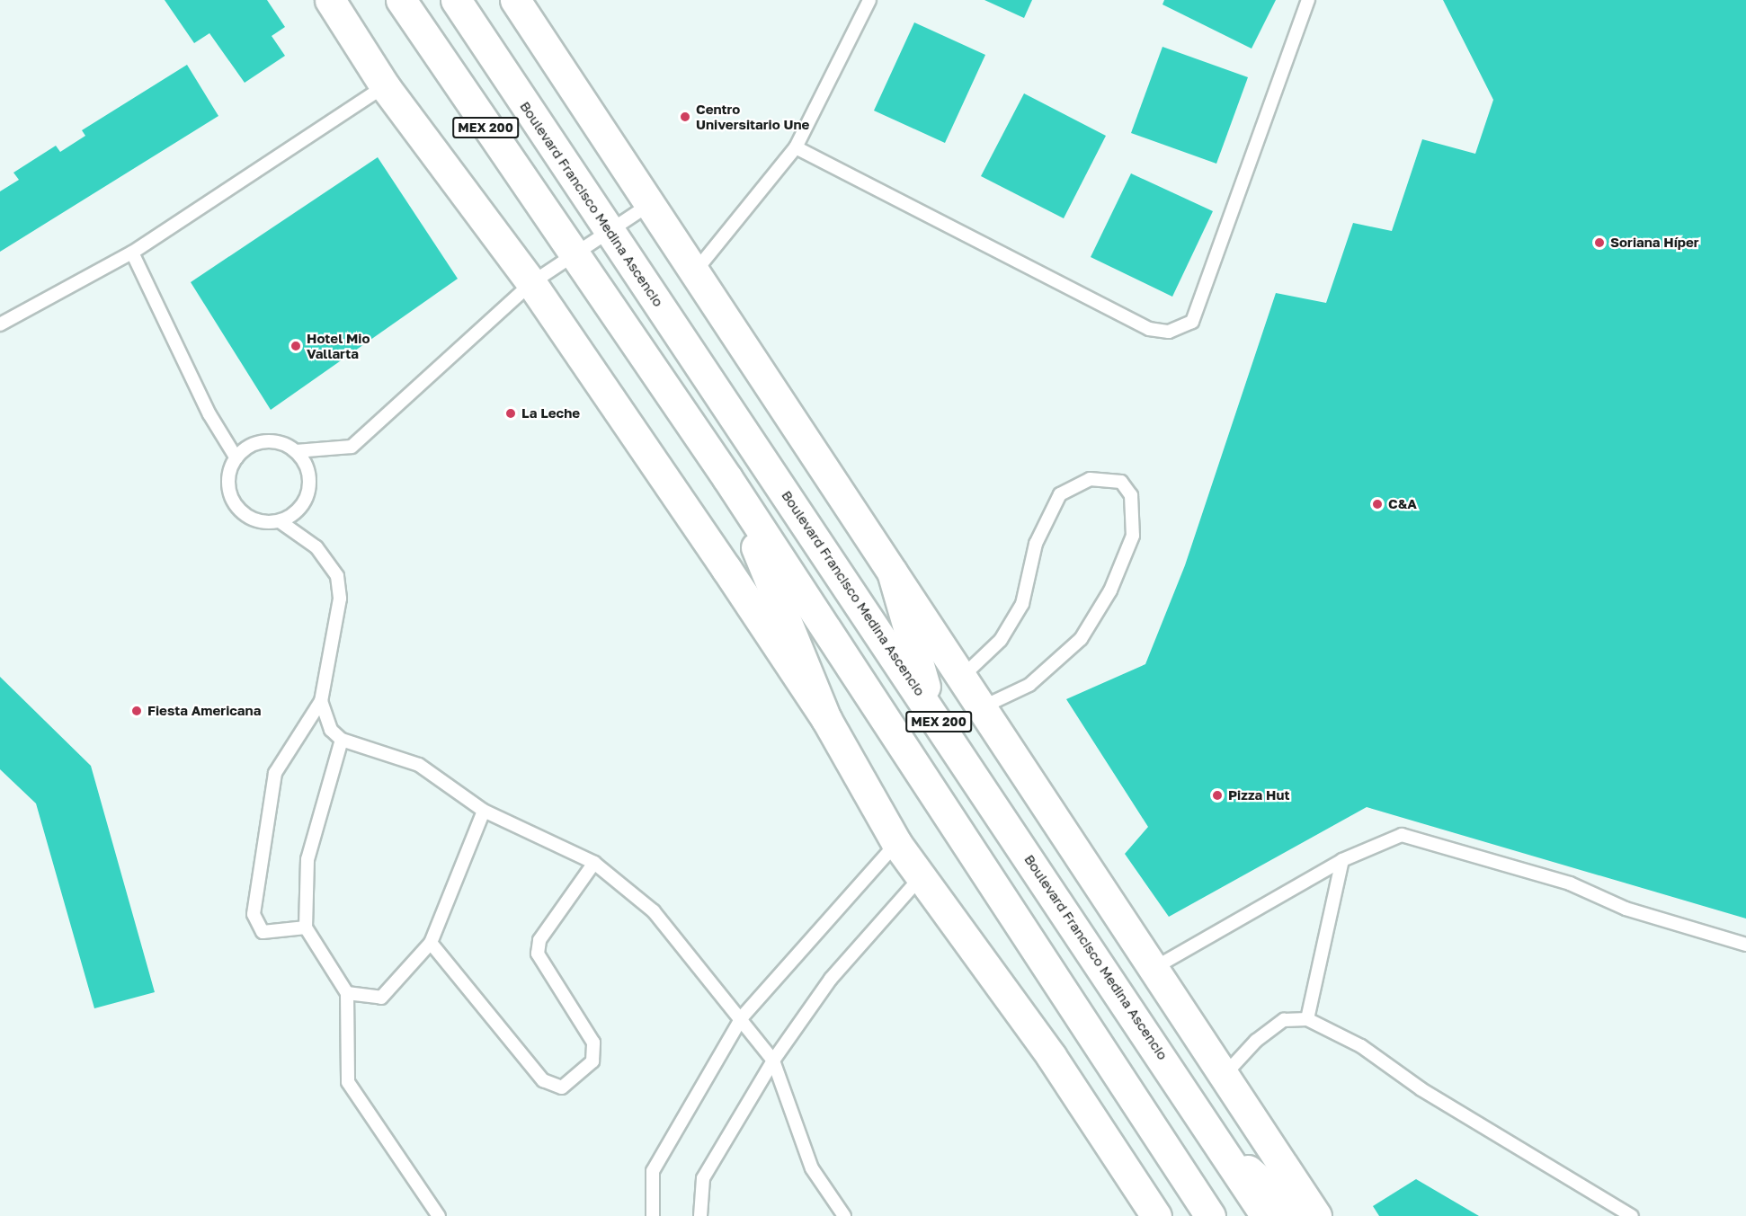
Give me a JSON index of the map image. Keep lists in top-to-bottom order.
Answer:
{
  "streets": {
    "main road": ["MEX 200", "Boulevard Francisco Medina Ascencio"]
  },
  "places": [
    "Centro Universitario Une",
    "Soriana Híper",
    "Hotel Mio Vallarta",
    "La Leche",
    "C&A",
    "Fiesta Americana",
    "Pizza Hut"
  ]
}
